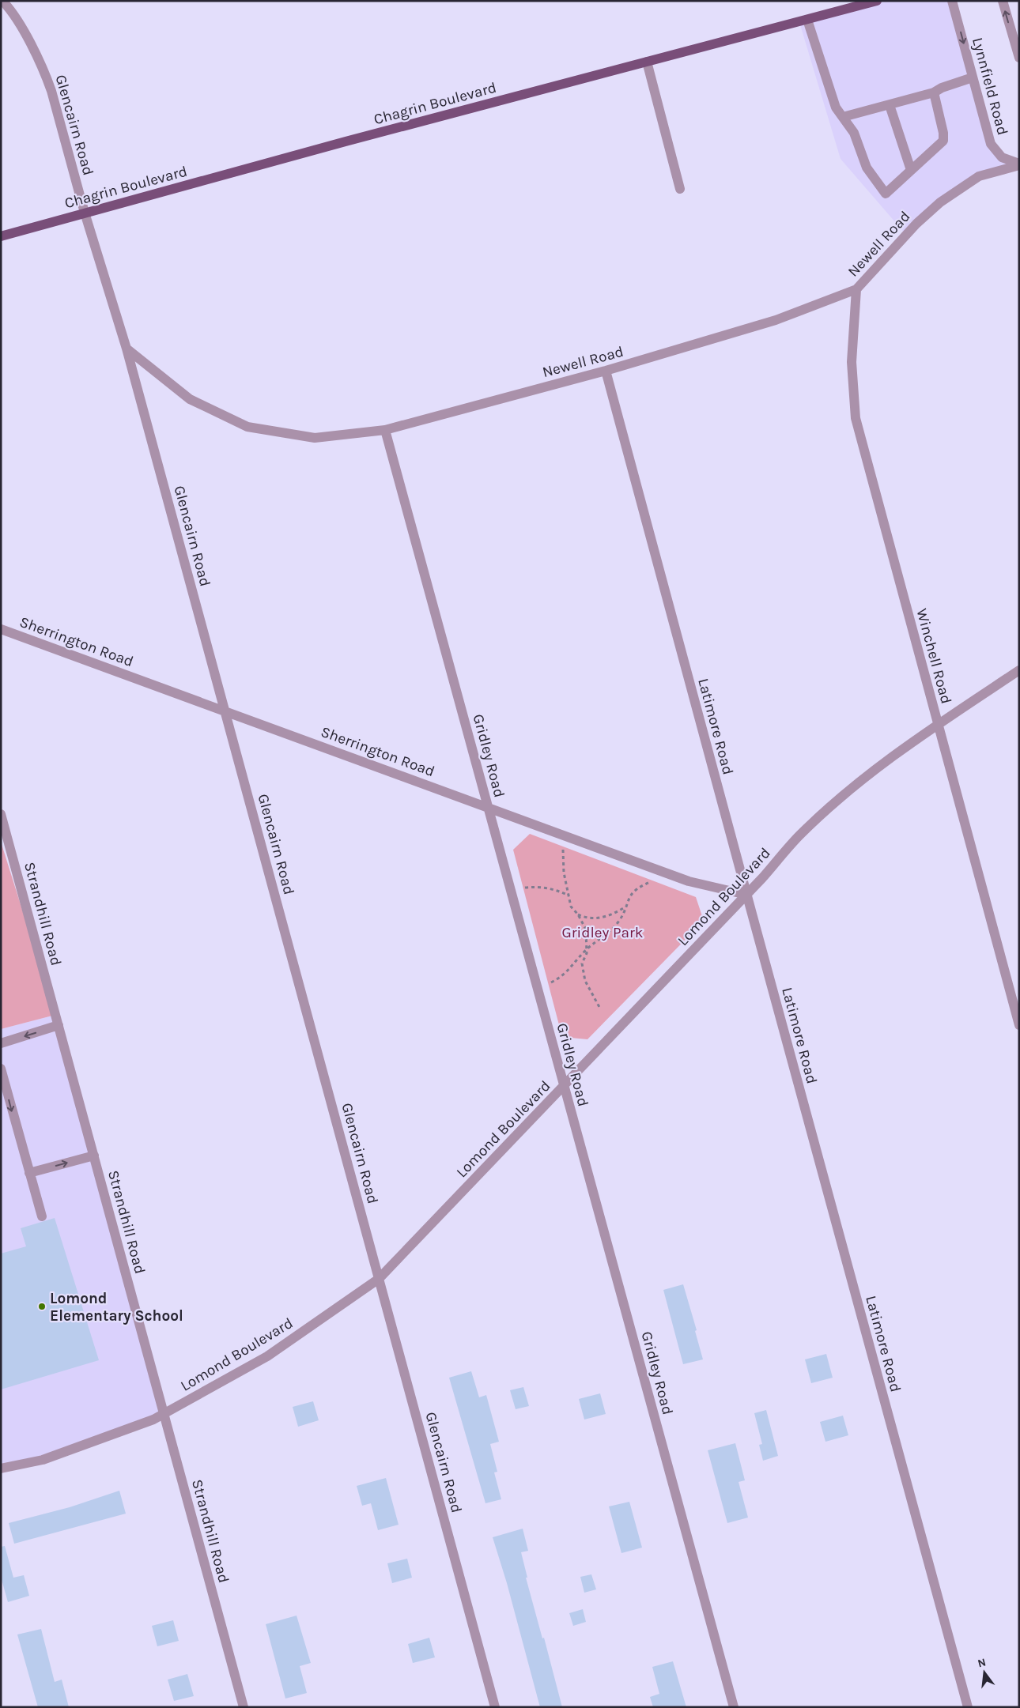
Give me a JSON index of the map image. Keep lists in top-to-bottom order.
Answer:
{
  "streets": {
    "main road": ["Chagrin Boulevard"],
    "street": [
      "Lynnfield Road",
      "Glencairn Road",
      "Newell Road",
      "Sherrington Road",
      "Winchell Road",
      "Latimore Road",
      "Gridley Road",
      "Lomond Boulevard",
      "Strandhill Road"
    ]
  },
  "crossings": [
    ["Lynnfield Road", "Newell Road"],
    ["Chagrin Boulevard", "Glencairn Road"],
    ["Glencairn Road", "Newell Road"],
    ["Glencairn Road", "Sherrington Road"],
    ["Glencairn Road", "Lomond Boulevard"],
    ["Newell Road", "Winchell Road"],
    ["Newell Road", "Latimore Road"],
    ["Newell Road", "Gridley Road"],
    ["Sherrington Road", "Latimore Road"],
    ["Sherrington Road", "Gridley Road"],
    ["Sherrington Road", "Lomond Boulevard"],
    ["Winchell Road", "Lomond Boulevard"],
    ["Latimore Road", "Lomond Boulevard"],
    ["Gridley Road", "Lomond Boulevard"],
    ["Lomond Boulevard", "Strandhill Road"]
  ],
  "parks": ["Gridley Park"],
  "places": ["Lomond Elementary School"],
  "north": "top"
}
